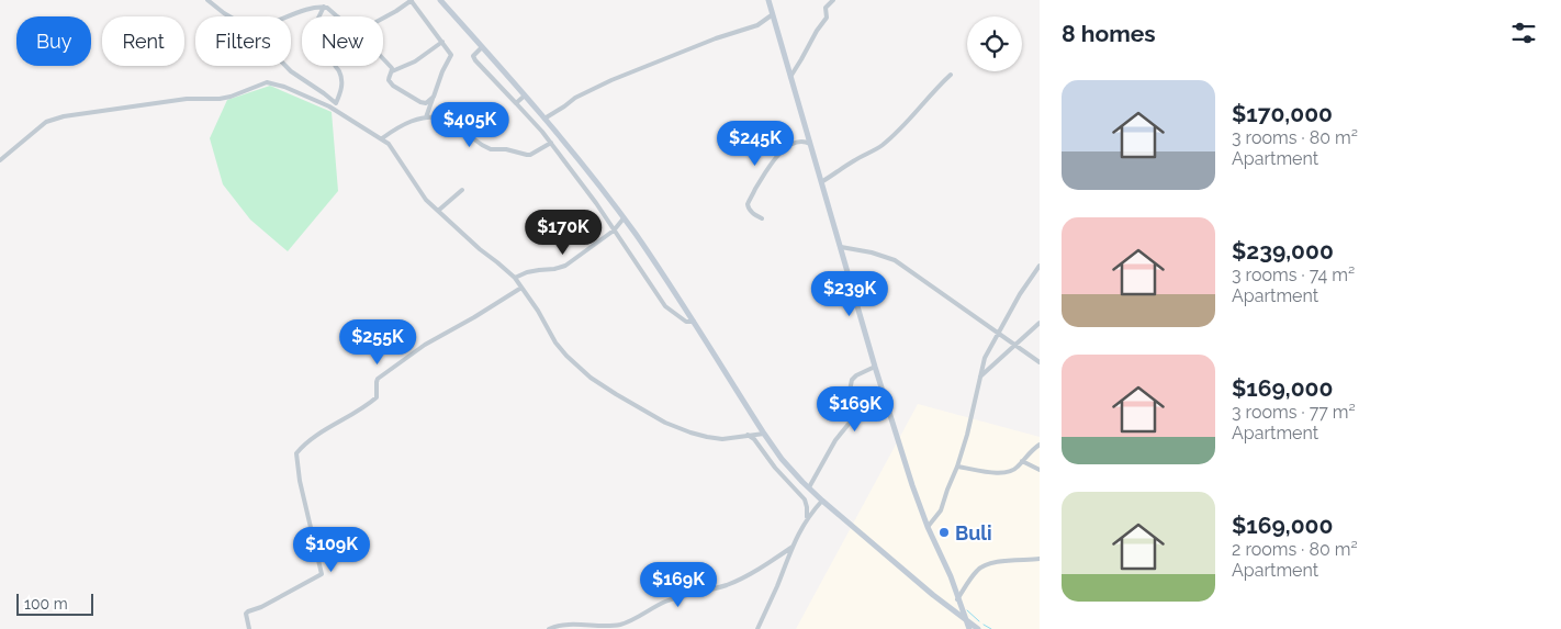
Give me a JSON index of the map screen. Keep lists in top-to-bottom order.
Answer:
{
  "places": ["Buli"],
  "scale_bar": "100 m",
  "page": {
    "heading": "8 homes",
    "chip": [
      "Buy",
      "Rent",
      "Filters",
      "New"
    ],
    "list": [
      {
        "name": "$170,000",
        "note": "3 rooms · 80 m² · Apartment"
      },
      {
        "name": "$239,000",
        "note": "3 rooms · 74 m² · Apartment"
      },
      {
        "name": "$169,000",
        "note": "3 rooms · 77 m² · Apartment"
      },
      {
        "name": "$169,000",
        "note": "2 rooms · 80 m² · Apartment"
      }
    ],
    "price": [
      "$405K",
      "$245K",
      "$170K",
      "$239K",
      "$255K",
      "$169K",
      "$109K",
      "$169K"
    ],
    "scale": "100 m"
  }
}
